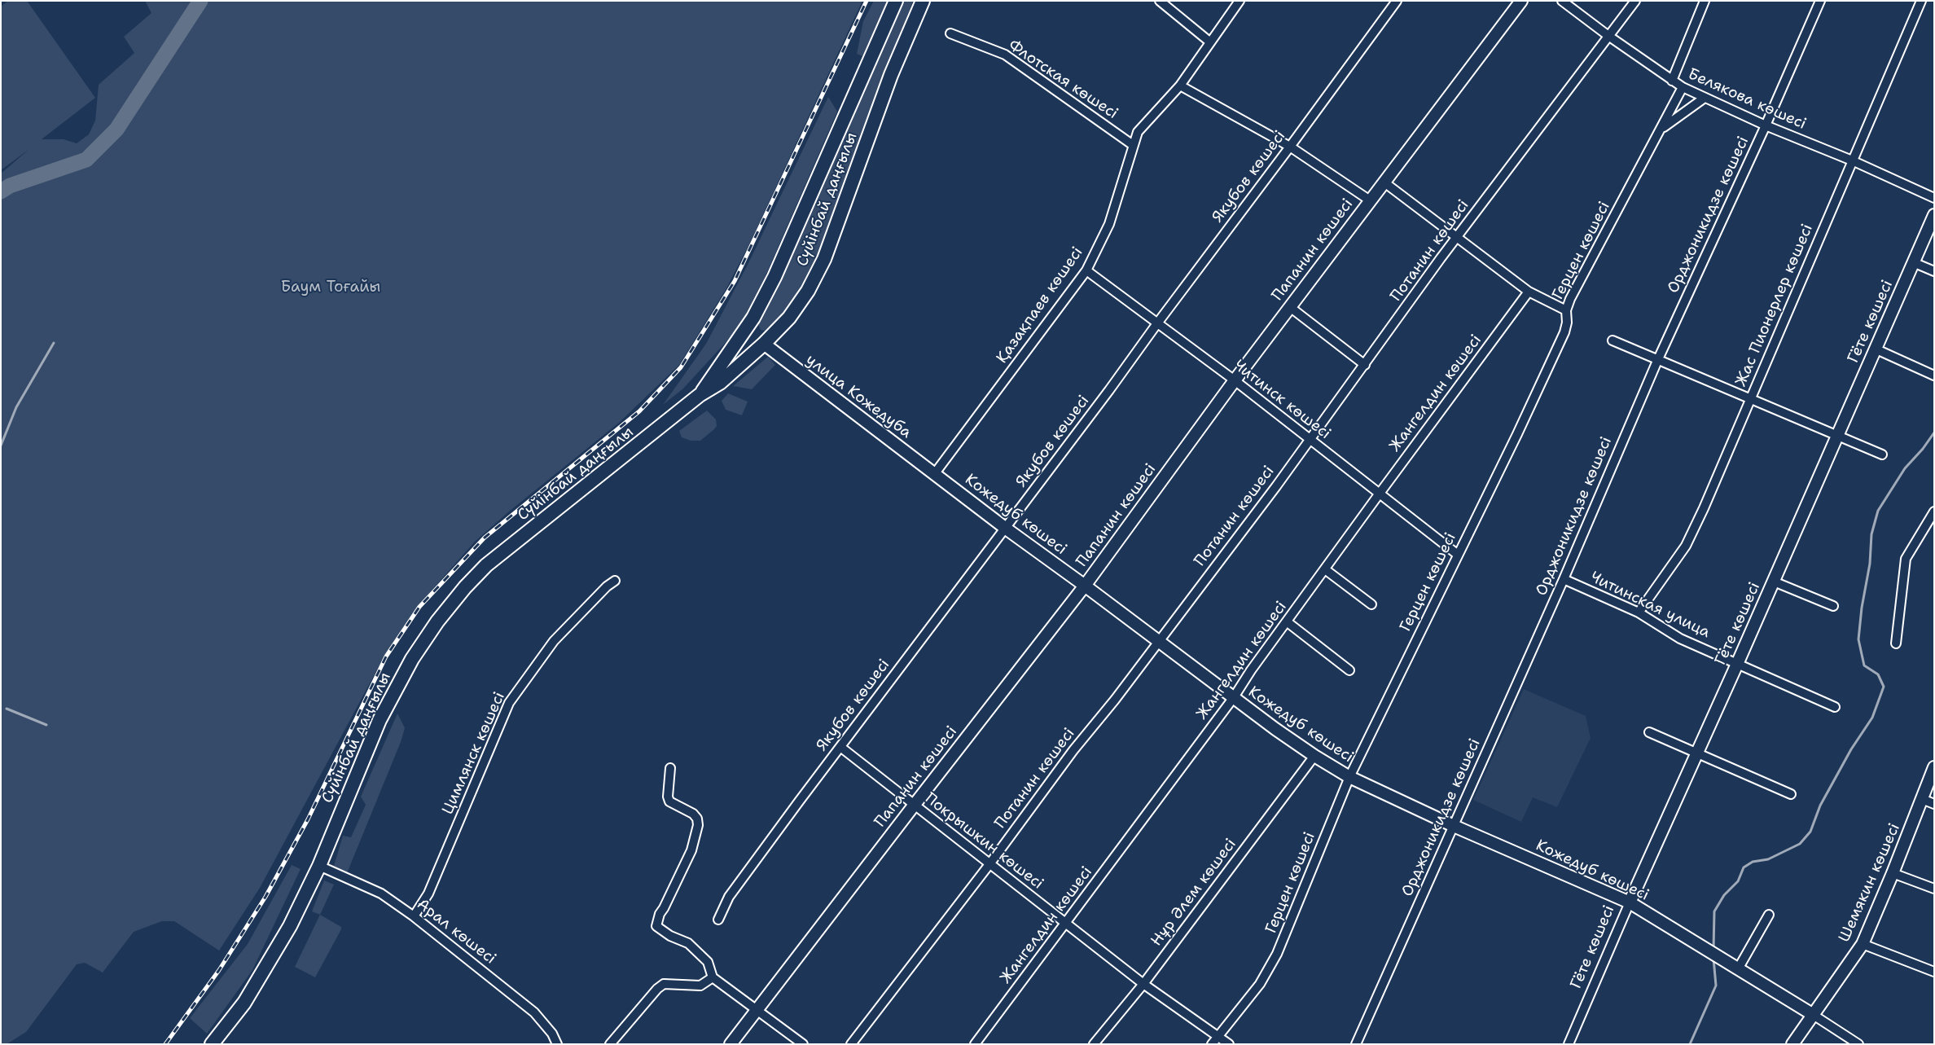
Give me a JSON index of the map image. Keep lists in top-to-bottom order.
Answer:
{
  "streets": {
    "main road": ["Сүйінбай даңғылы"],
    "street": [
      "Флотская көшесі",
      "Белякова көшесі",
      "Якубов көшесі",
      "Орджоникидзе көшесі",
      "Папанин көшесі",
      "Потанин көшесі",
      "Герцен көшесі",
      "Қазақпаев көшесі",
      "Жас Пионерлер көшесі",
      "Гёте көшесі",
      "Жангелдин көшесі",
      "улица Кожедуба",
      "Читинск көшесі",
      "Кожедуб көшесі",
      "Читинская улица",
      "Цимлянск көшесі",
      "Покрышкин көшесі",
      "Шемякин көшесі",
      "Нұр Әлем көшесі",
      "Арал көшесі"
    ]
  },
  "crossings": [
    ["Флотская көшесі", "Қазақпаев көшесі"],
    ["Белякова көшесі", "Орджоникидзе көшесі"],
    ["Белякова көшесі", "Потанин көшесі"],
    ["Белякова көшесі", "Герцен көшесі"],
    ["Белякова көшесі", "Жас Пионерлер көшесі"],
    ["Якубов көшесі", "Читинск көшесі"],
    ["Якубов көшесі", "Кожедуб көшесі"],
    ["Якубов көшесі", "Покрышкин көшесі"],
    ["Сүйінбай даңғылы", "улица Кожедуба"],
    ["Сүйінбай даңғылы", "Арал көшесі"],
    ["Орджоникидзе көшесі", "Кожедуб көшесі"],
    ["Орджоникидзе көшесі", "Читинская улица"],
    ["Папанин көшесі", "Читинск көшесі"],
    ["Папанин көшесі", "Кожедуб көшесі"],
    ["Папанин көшесі", "Покрышкин көшесі"],
    ["Потанин көшесі", "Читинск көшесі"],
    ["Потанин көшесі", "Кожедуб көшесі"],
    ["Потанин көшесі", "Покрышкин көшесі"],
    ["Герцен көшесі", "Читинск көшесі"],
    ["Герцен көшесі", "Кожедуб көшесі"],
    ["Герцен көшесі", "Покрышкин көшесі"],
    ["Қазақпаев көшесі", "улица Кожедуба"],
    ["Қазақпаев көшесі", "Читинск көшесі"],
    ["Қазақпаев көшесі", "Кожедуб көшесі"],
    ["Жас Пионерлер көшесі", "Читинская улица"],
    ["Гёте көшесі", "Кожедуб көшесі"],
    ["Гёте көшесі", "Читинская улица"],
    ["Жангелдин көшесі", "Читинск көшесі"],
    ["Жангелдин көшесі", "Кожедуб көшесі"],
    ["Жангелдин көшесі", "Покрышкин көшесі"],
    ["улица Кожедуба", "Кожедуб көшесі"],
    ["Кожедуб көшесі", "Нұр Әлем көшесі"],
    ["Цимлянск көшесі", "Арал көшесі"],
    ["Покрышкин көшесі", "Нұр Әлем көшесі"]
  ],
  "parks": ["Баум Тоғайы"]
}
